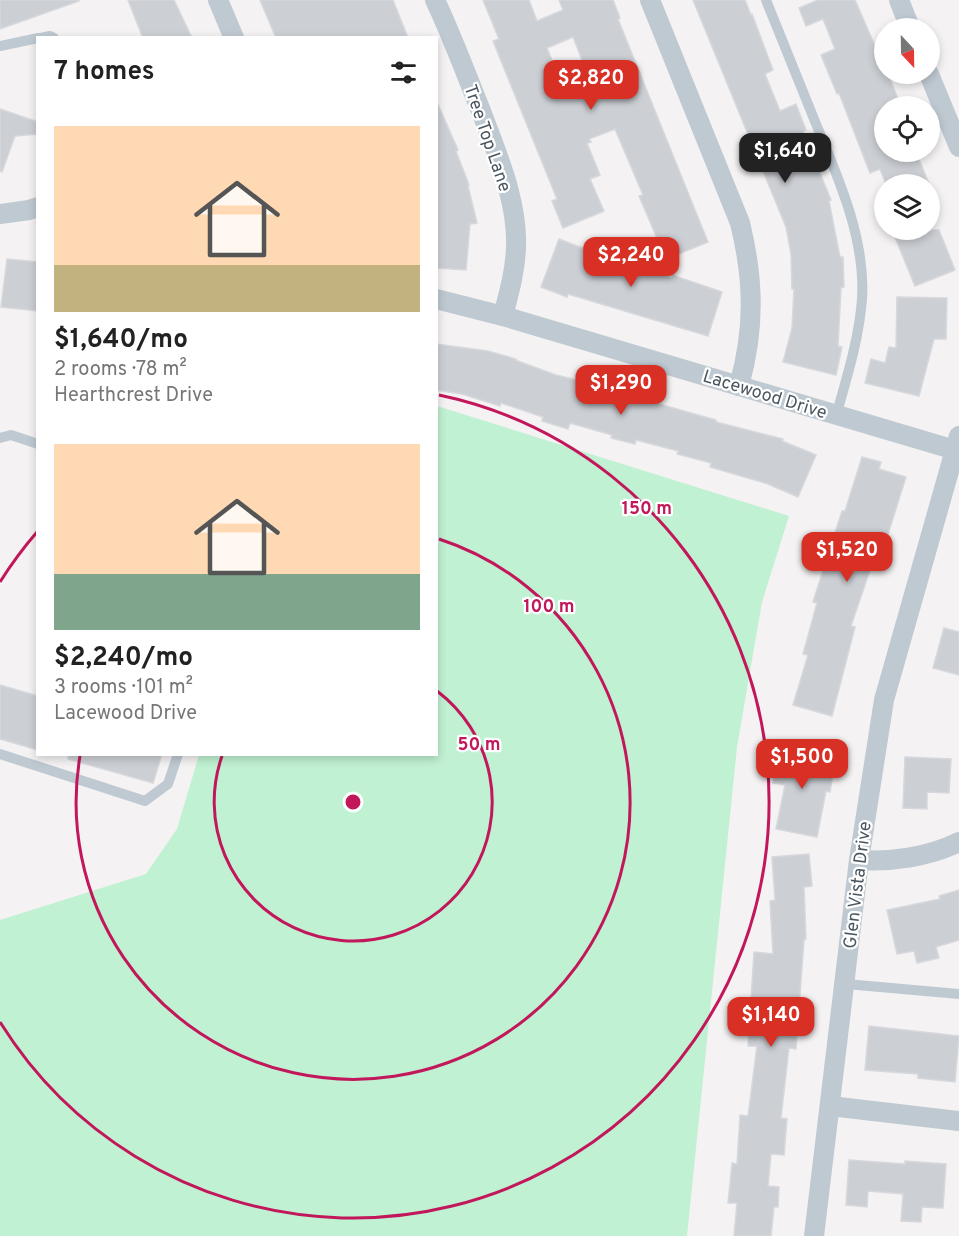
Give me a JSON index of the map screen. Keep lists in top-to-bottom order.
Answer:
{
  "streets": {
    "street": ["Tree Top Lane", "Lacewood Drive", "Glen Vista Drive"]
  },
  "crossings": [
    ["Tree Top Lane", "Lacewood Drive"],
    ["Lacewood Drive", "Glen Vista Drive"]
  ],
  "north": "bottom",
  "page": {
    "heading": "7 homes",
    "price": [
      "$2,820",
      "$1,640",
      "$2,240",
      "$1,290",
      "$1,520",
      "$1,500",
      "$1,140"
    ],
    "list": [
      {
        "name": "$1,640/mo",
        "note": "2 rooms · 78 m² · Hearthcrest Drive"
      },
      {
        "name": "$2,240/mo",
        "note": "3 rooms · 101 m² · Lacewood Drive"
      }
    ]
  },
  "rings": ["150 m", "100 m", "50 m"]
}
